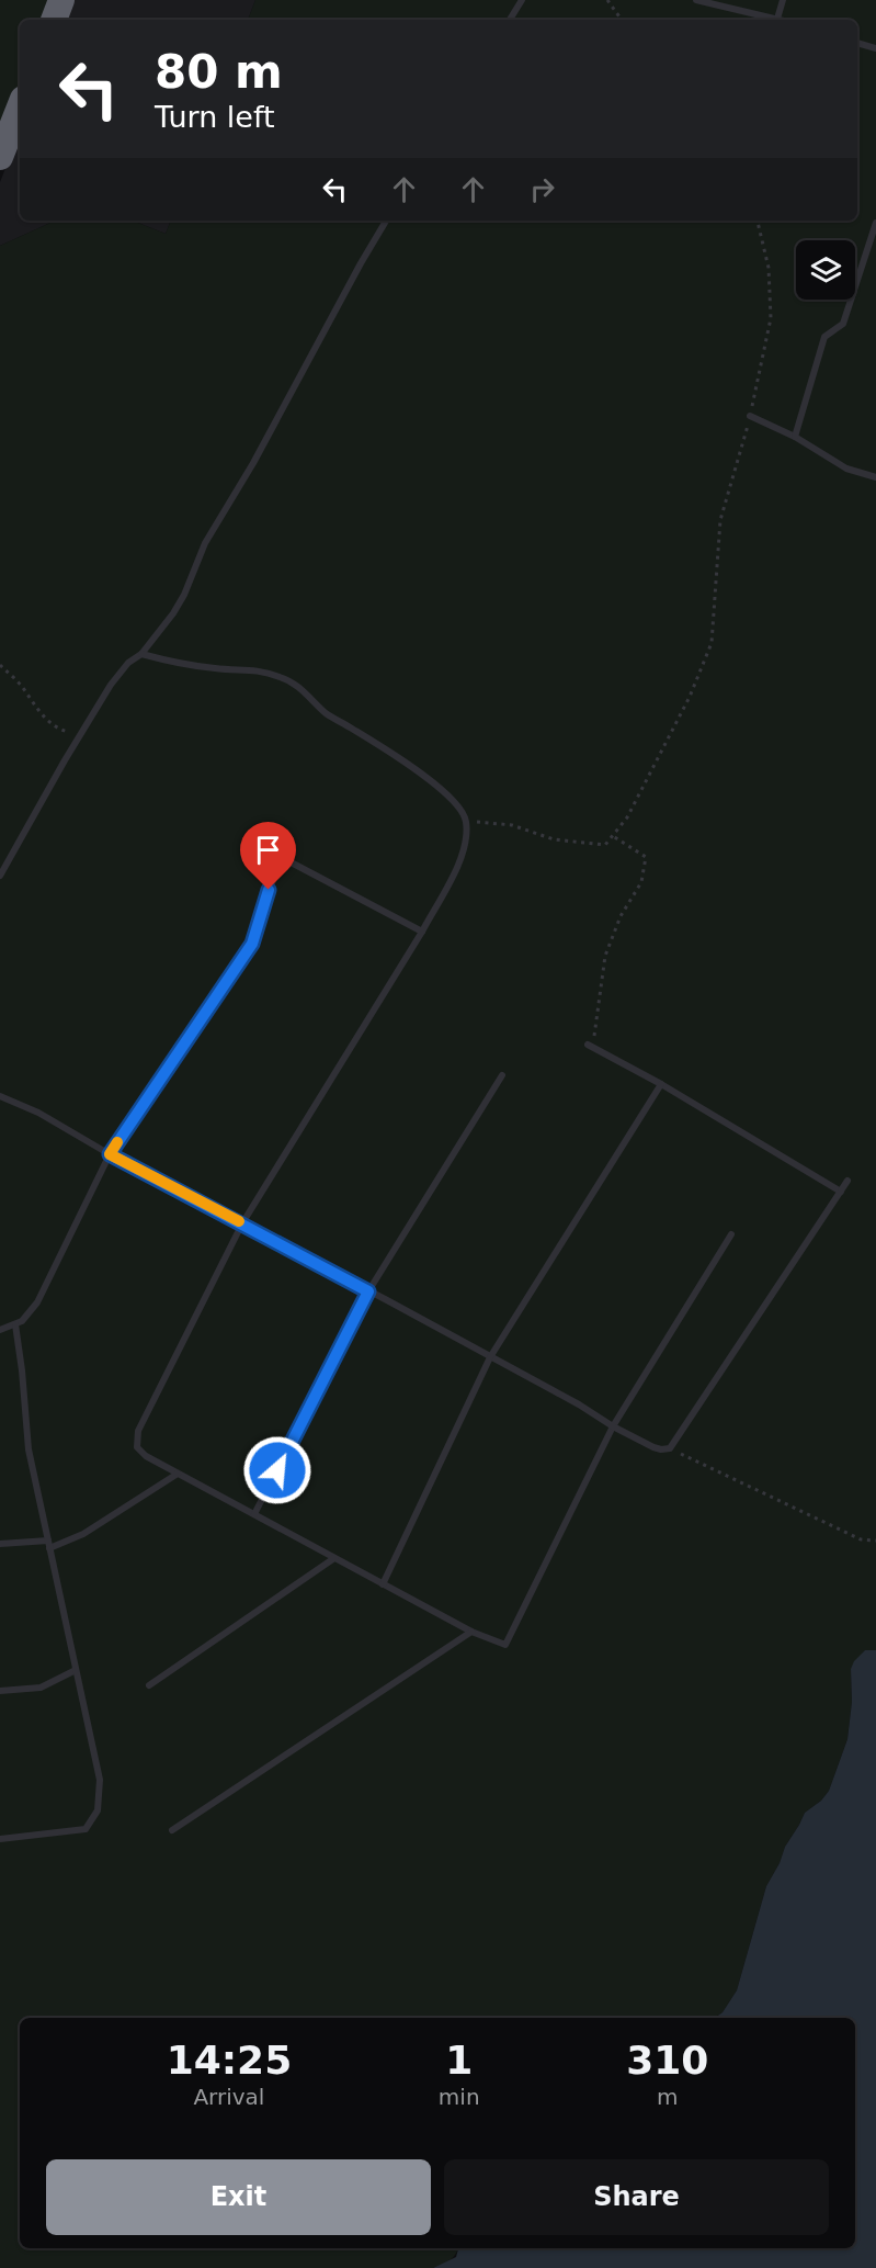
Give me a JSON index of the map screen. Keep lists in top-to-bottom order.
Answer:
{
  "page": {
    "turn": ["80 m", "Turn left"],
    "eta": [
      "14:25",
      "Arrival",
      "1",
      "min",
      "310",
      "m"
    ],
    "buttons": ["Exit", "Share"]
  }
}
